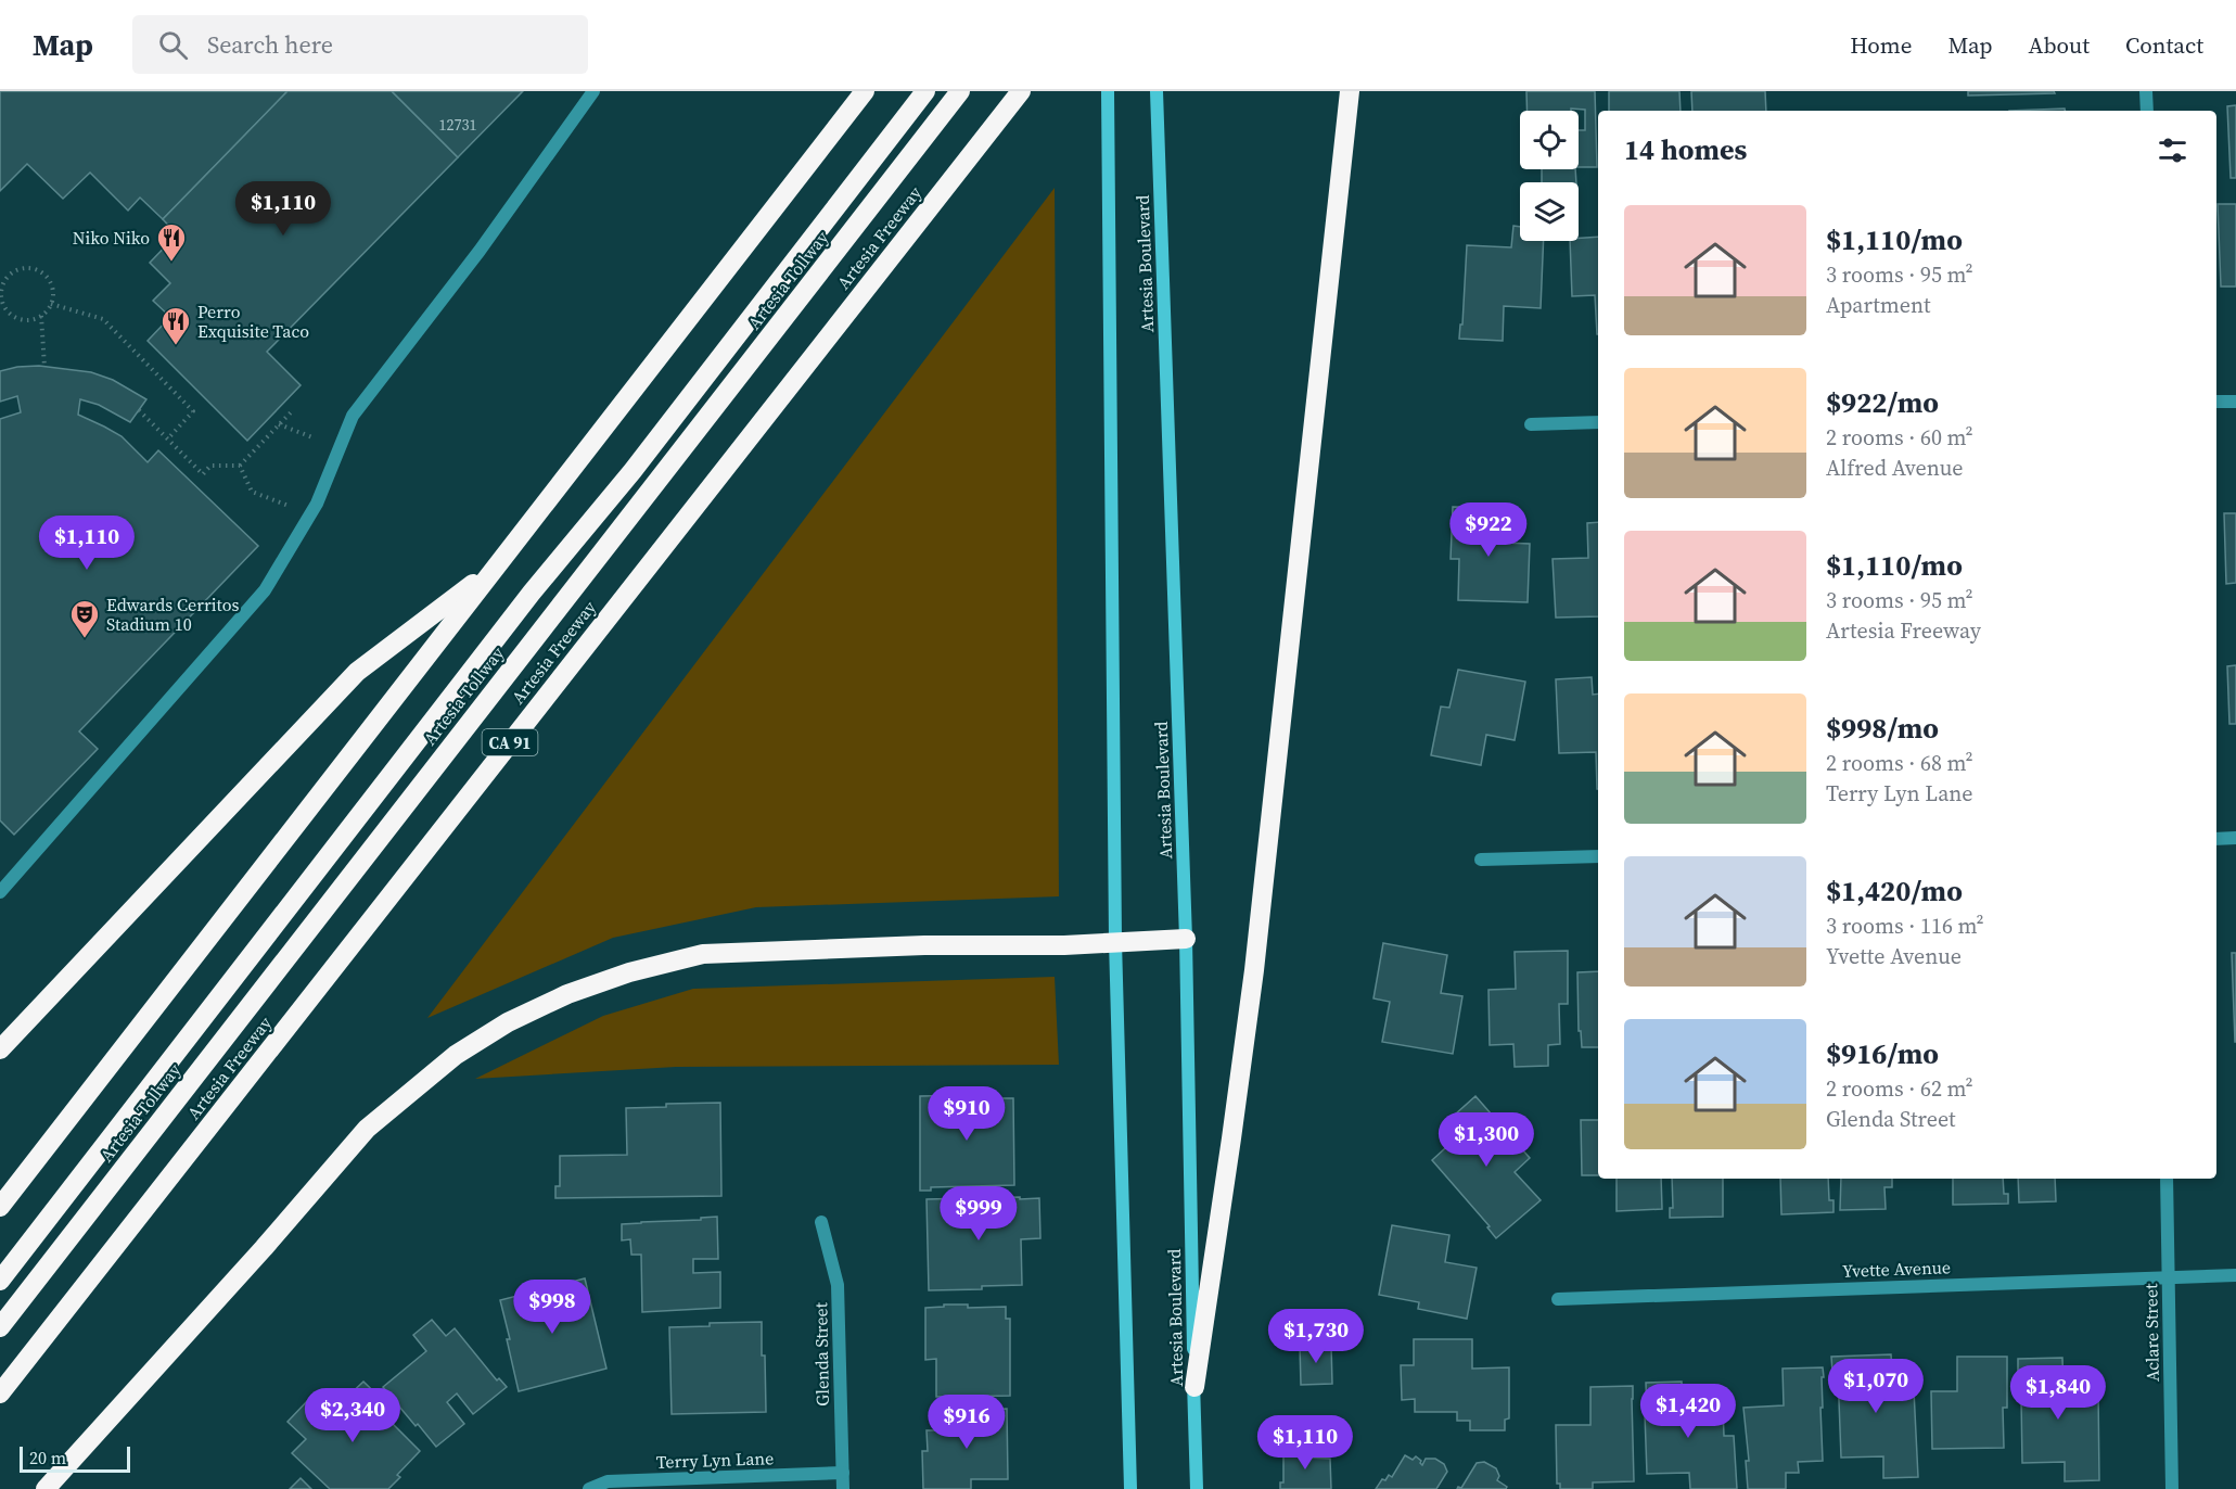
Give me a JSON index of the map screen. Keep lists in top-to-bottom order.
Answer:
{
  "streets": {
    "highway": ["Artesia Freeway", "Artesia Tollway", "CA 91"],
    "main road": ["Artesia Boulevard"],
    "street": [
      "Yvette Avenue",
      "Aclare Street",
      "Glenda Street",
      "Terry Lyn Lane"
    ]
  },
  "crossings": [
    ["Yvette Avenue", "Aclare Street"],
    ["Glenda Street", "Terry Lyn Lane"]
  ],
  "places": {
    "restaurant": ["Niko Niko", "Perro Exquisite Taco"],
    "theatre": ["Edwards Cerritos Stadium 10"]
  },
  "house_numbers": ["12731"],
  "scale_bar": "20 m",
  "page": {
    "header": "Map",
    "search": "Search here",
    "nav": [
      "Home",
      "Map",
      "About",
      "Contact"
    ],
    "heading": "14 homes",
    "price": [
      "$1,110",
      "$922",
      "$1,110",
      "$910",
      "$1,300",
      "$999",
      "$998",
      "$1,730",
      "$1,070",
      "$1,840",
      "$1,420",
      "$2,340",
      "$916",
      "$1,110"
    ],
    "list": [
      {
        "name": "$1,110/mo",
        "note": "3 rooms · 95 m² · Apartment"
      },
      {
        "name": "$922/mo",
        "note": "2 rooms · 60 m² · Alfred Avenue"
      },
      {
        "name": "$1,110/mo",
        "note": "3 rooms · 95 m² · Artesia Freeway"
      },
      {
        "name": "$998/mo",
        "note": "2 rooms · 68 m² · Terry Lyn Lane"
      },
      {
        "name": "$1,420/mo",
        "note": "3 rooms · 116 m² · Yvette Avenue"
      },
      {
        "name": "$916/mo",
        "note": "2 rooms · 62 m² · Glenda Street"
      }
    ],
    "scale": "20 m"
  }
}
